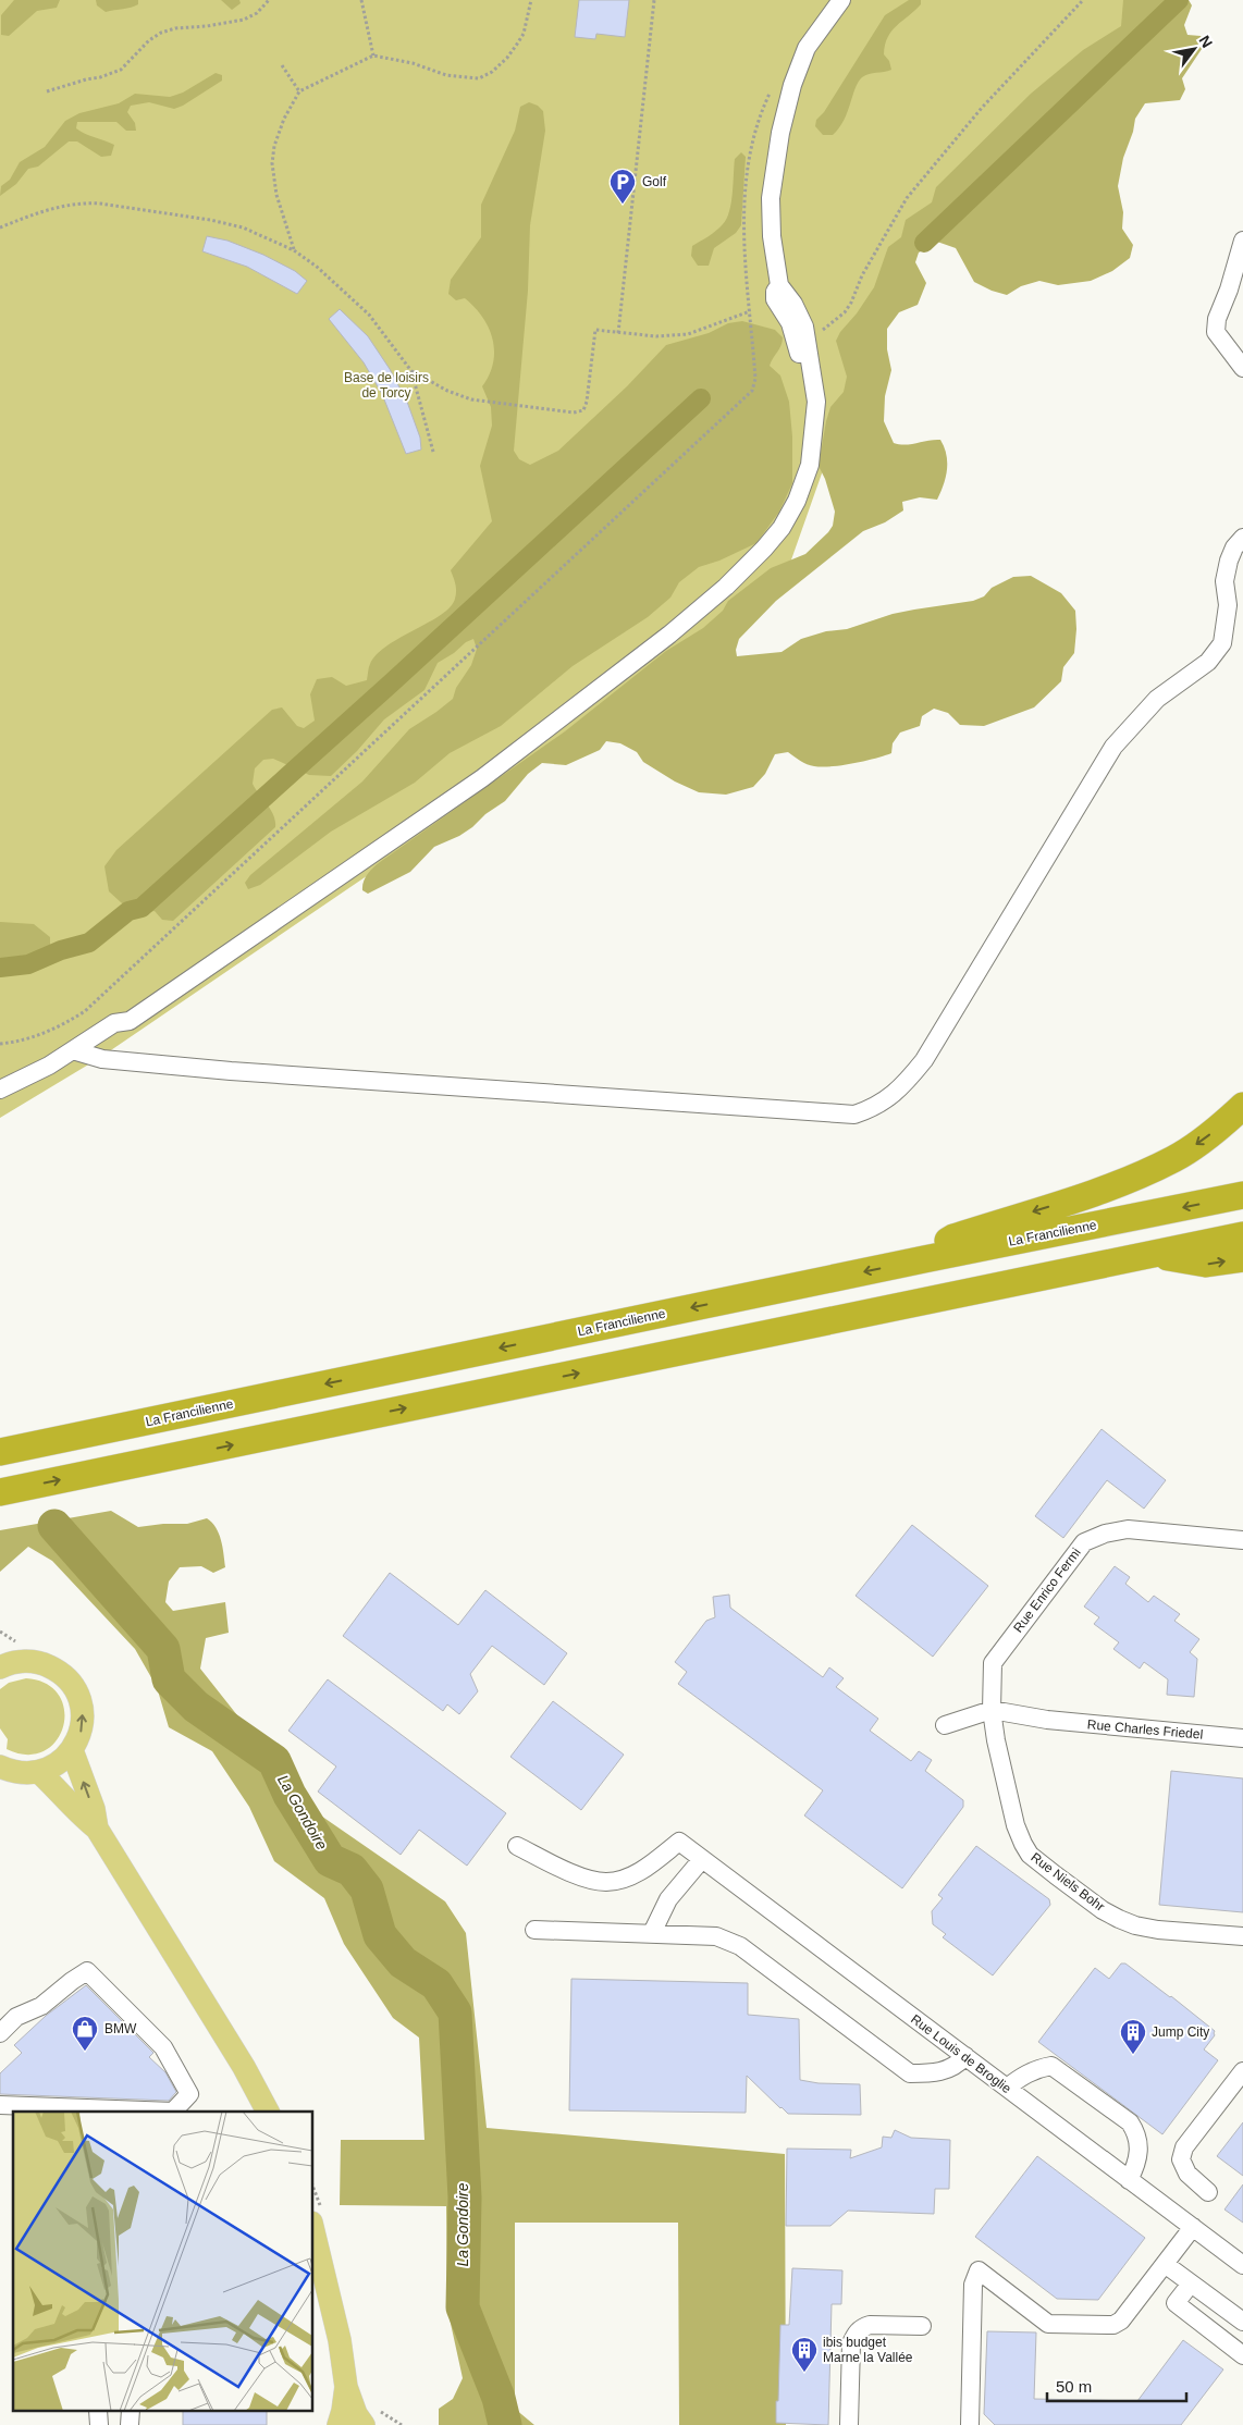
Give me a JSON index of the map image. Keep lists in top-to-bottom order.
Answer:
{
  "streets": {
    "highway": ["La Francilienne"],
    "street": [
      "Rue Enrico Fermi",
      "Rue Charles Friedel",
      "Rue Niels Bohr",
      "Rue Louis de Broglie"
    ]
  },
  "crossings": [
    ["Rue Enrico Fermi", "Rue Niels Bohr"],
    ["Rue Charles Friedel", "Rue Niels Bohr"]
  ],
  "water": ["La Gondoire"],
  "parks": ["Base de loisirs de Torcy"],
  "places": {
    "parking": ["Golf"],
    "shop": ["BMW"],
    "building": ["Jump City", "ibis budget Marne la Vallée"]
  },
  "scale_bar": "50 m",
  "north": "top right"
}
